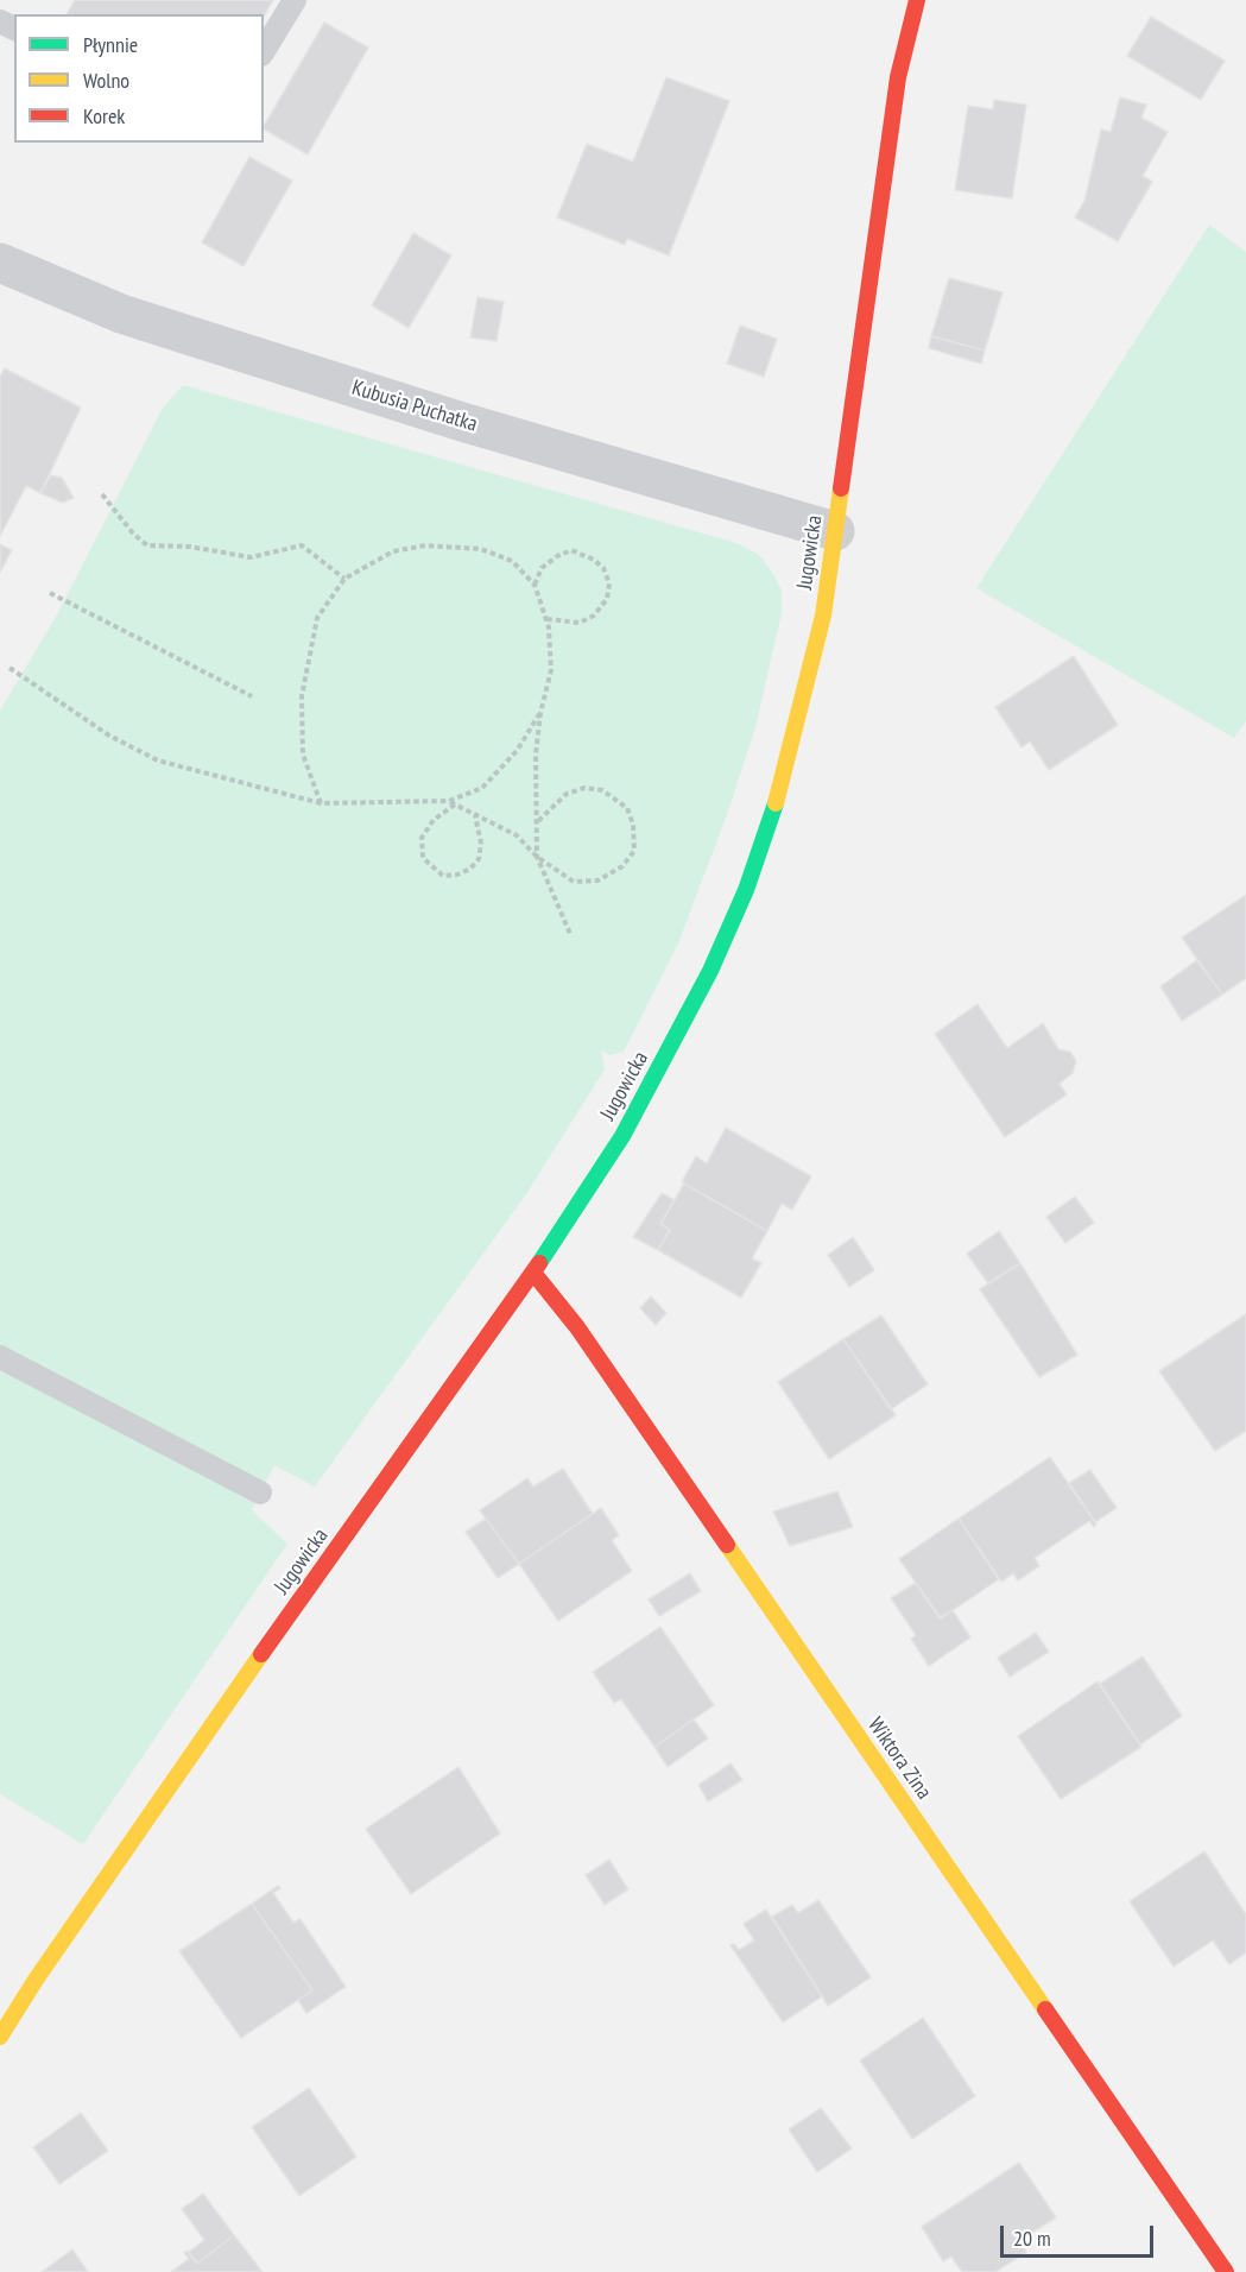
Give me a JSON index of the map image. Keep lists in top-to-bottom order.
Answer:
{
  "streets": {
    "street": ["Kubusia Puchatka", "Jugowicka", "Wiktora Zina"]
  },
  "crossings": [
    ["Kubusia Puchatka", "Jugowicka"],
    ["Jugowicka", "Wiktora Zina"]
  ],
  "legend": ["Płynnie", "Wolno", "Korek"],
  "scale_bar": "20 m"
}
